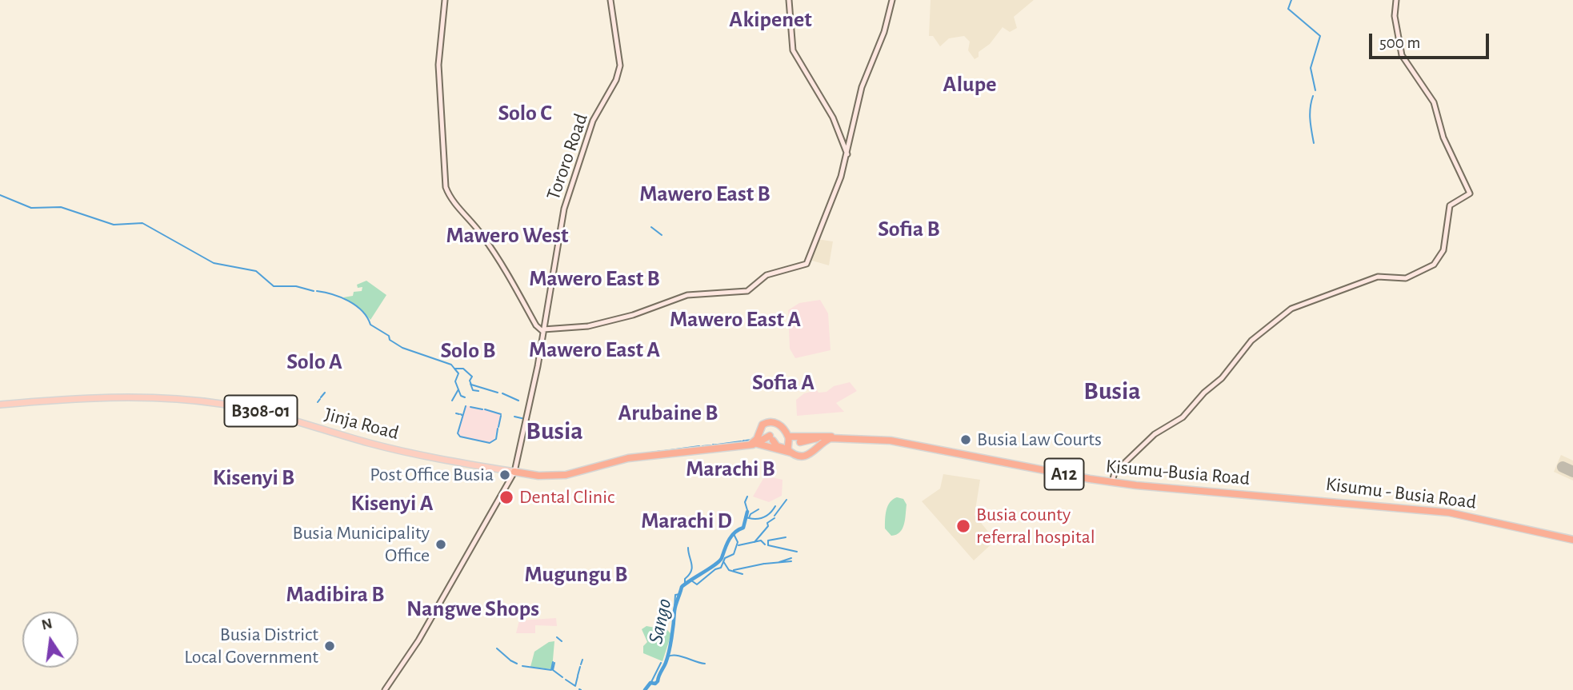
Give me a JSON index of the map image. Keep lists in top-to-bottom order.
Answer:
{
  "streets": {
    "highway": [
      "B308-01",
      "Kisumu-Busia Road",
      "A12",
      "Kisumu - Busia Road"
    ],
    "main road": ["Jinja Road"],
    "street": ["Tororo Road"]
  },
  "crossings": [
    ["Tororo Road", "B308-01"],
    ["Tororo Road", "Jinja Road"],
    ["B308-01", "Jinja Road"],
    ["Kisumu-Busia Road", "A12"],
    ["Kisumu-Busia Road", "Kisumu - Busia Road"]
  ],
  "districts": [
    "Akipenet",
    "Alupe",
    "Solo C",
    "Mawero East B",
    "Sofia B",
    "Mawero West",
    "Mawero East B",
    "Mawero East A",
    "Mawero East A",
    "Solo B",
    "Solo A",
    "Sofia A",
    "Busia",
    "Arubaine B",
    "Busia",
    "Marachi B",
    "Kisenyi B",
    "Kisenyi A",
    "Marachi D",
    "Mugungu B",
    "Madibira B",
    "Nangwe Shops"
  ],
  "water": ["Sango"],
  "places": [
    "Busia Law Courts",
    "Post Office Busia",
    "Dental Clinic",
    "Busia county referral hospital",
    "Busia Municipality Office",
    "Busia District Local Government"
  ],
  "scale_bar": "500 m",
  "north": "top"
}
